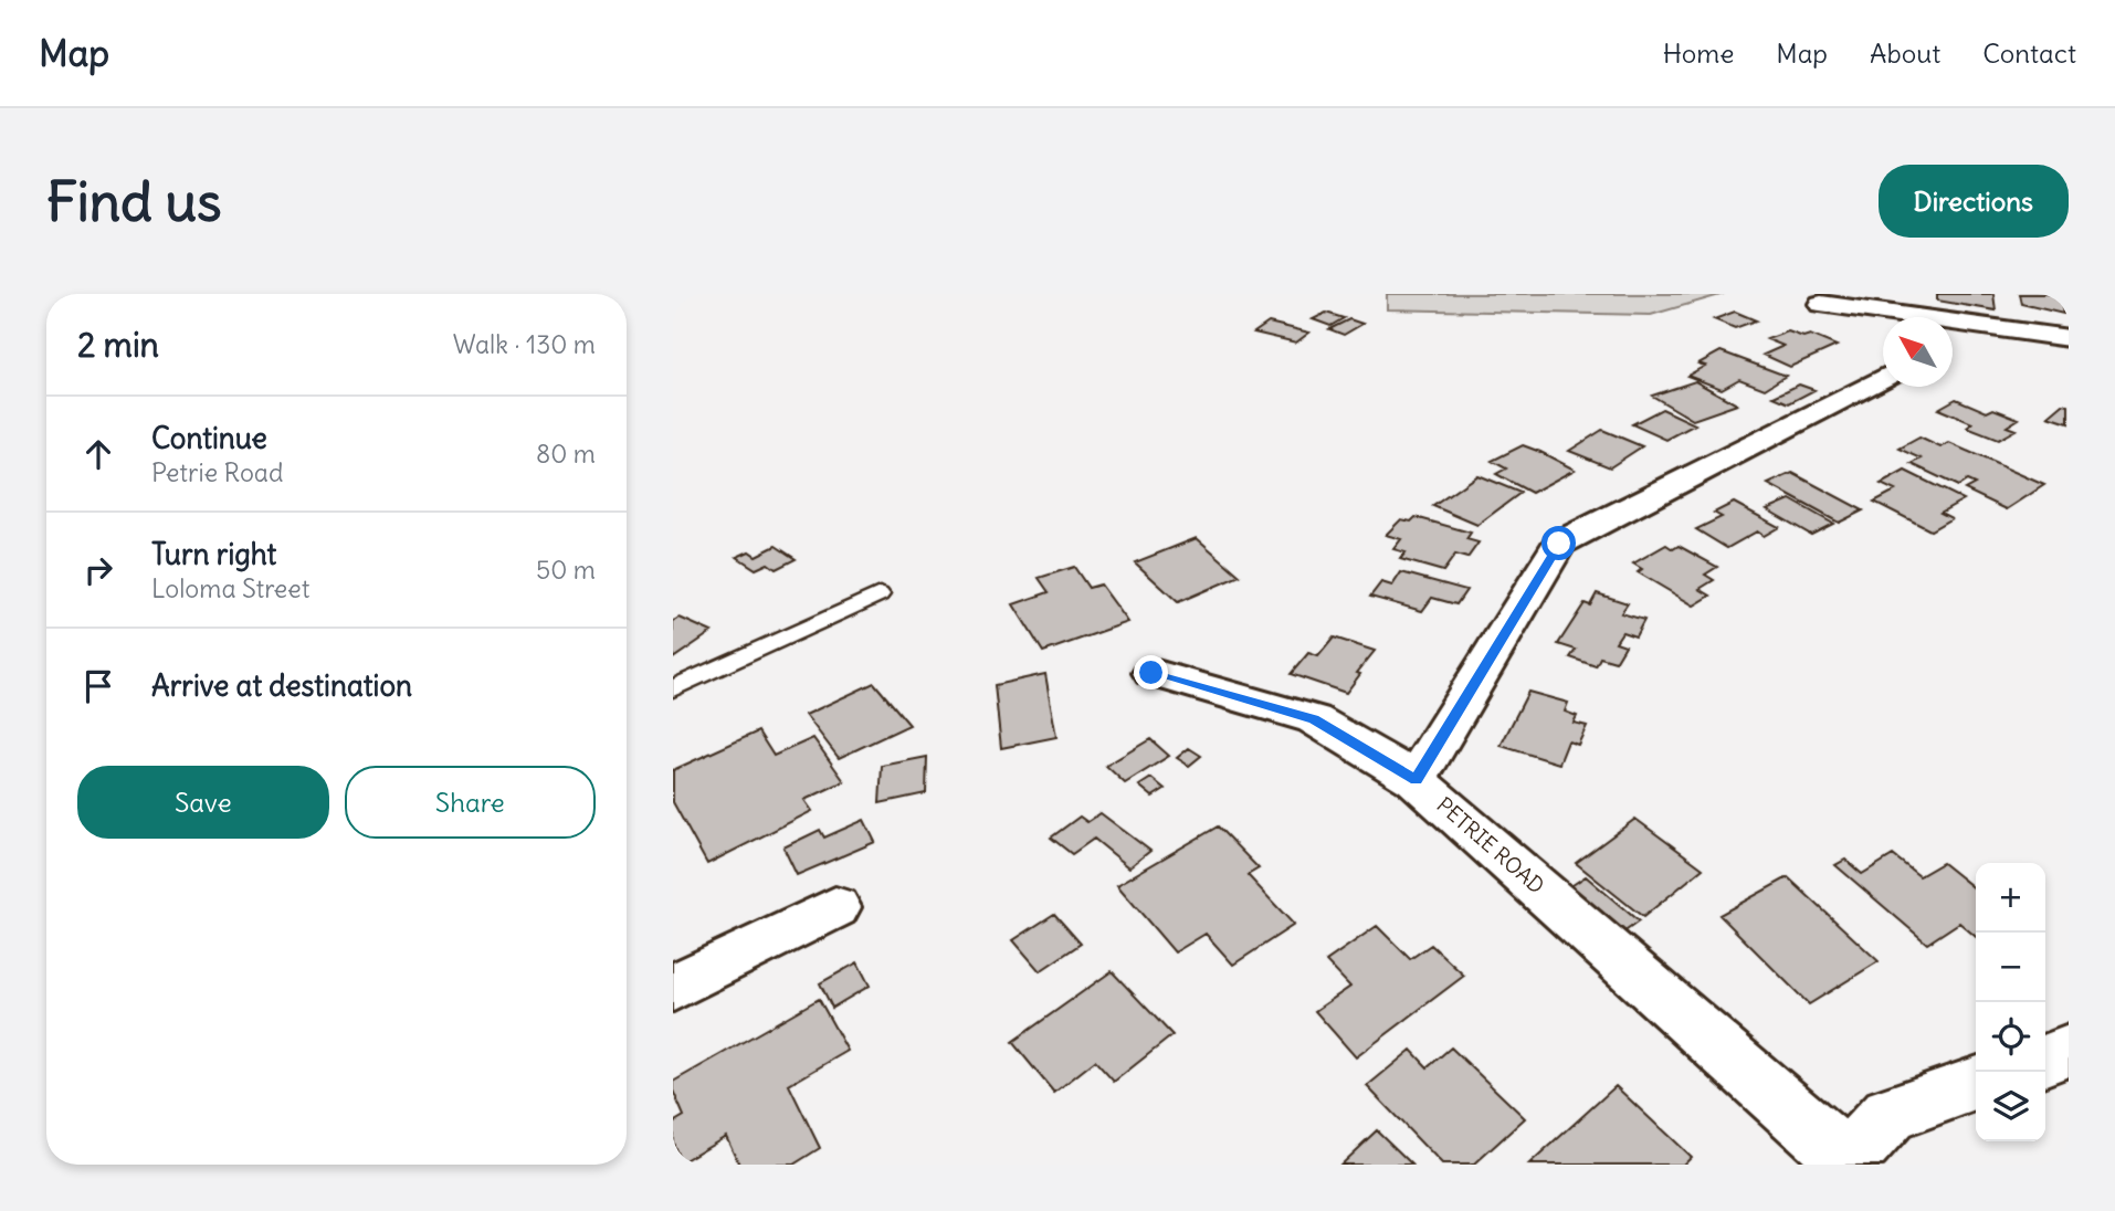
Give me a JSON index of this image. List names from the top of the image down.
{
  "streets": {
    "street": ["PETRIE ROAD"]
  },
  "north": "top left",
  "page": {
    "header": "Map",
    "nav": [
      "Home",
      "Map",
      "About",
      "Contact"
    ],
    "buttons": [
      "Directions",
      ["Save", "Share"]
    ],
    "title": "Find us",
    "heading": ["2 min", "Walk · 130 m"],
    "list": [
      ["Continue", "Petrie Road", "80 m"],
      ["Turn right", "Loloma Street", "50 m"],
      "Arrive at destination"
    ],
    "map_buttons": ["+", "−"]
  }
}
